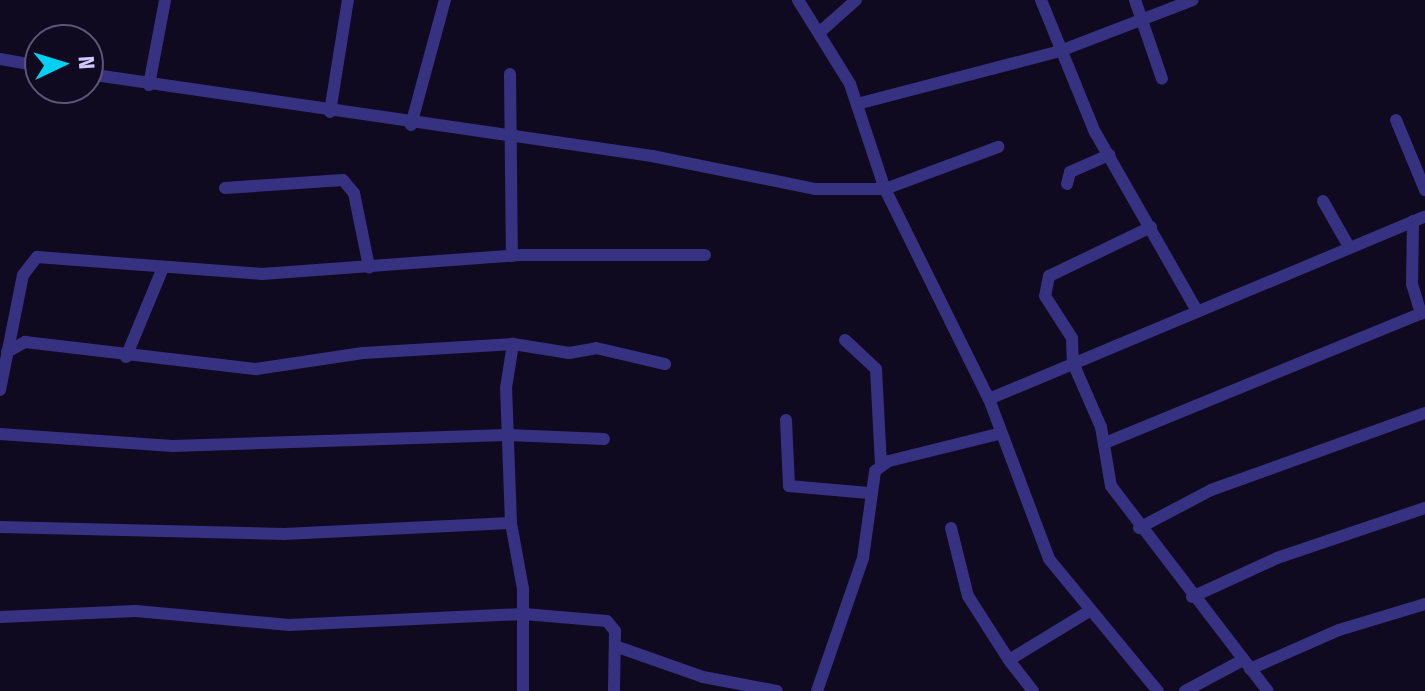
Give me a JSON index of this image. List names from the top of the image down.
{
  "north": "right"
}
